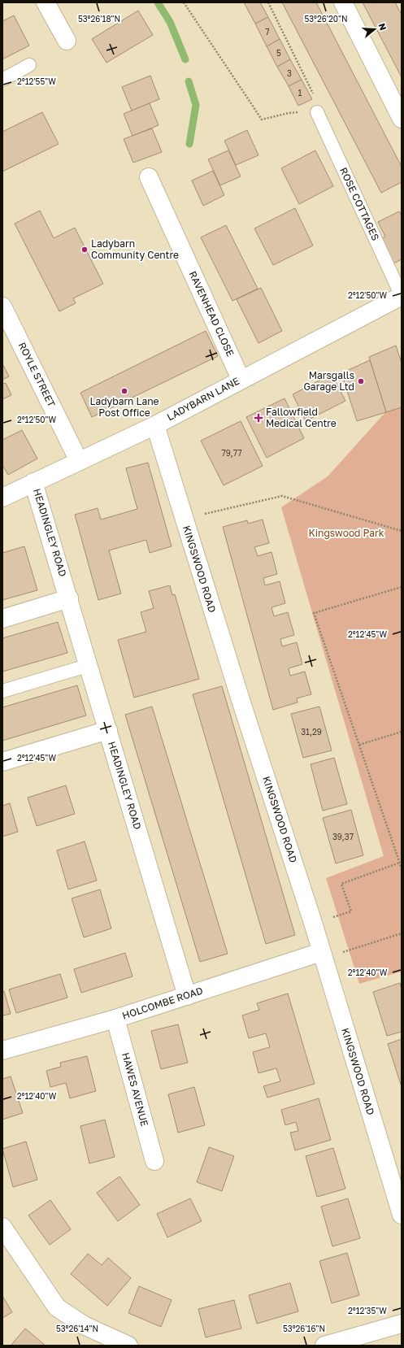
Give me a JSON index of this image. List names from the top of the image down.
{
  "streets": {
    "street": [
      "RAVENHEAD CLOSE",
      "ROYLE STREET",
      "LADYBARN LANE",
      "HEADINGLEY ROAD",
      "KINGSWOOD ROAD",
      "HOLCOMBE ROAD",
      "HAWES AVENUE"
    ],
    "lane": ["ROSE COTTAGES"]
  },
  "crossings": [
    ["ROSE COTTAGES", "LADYBARN LANE"],
    ["RAVENHEAD CLOSE", "LADYBARN LANE"],
    ["ROYLE STREET", "LADYBARN LANE"],
    ["LADYBARN LANE", "HEADINGLEY ROAD"],
    ["LADYBARN LANE", "KINGSWOOD ROAD"],
    ["HEADINGLEY ROAD", "HOLCOMBE ROAD"],
    ["KINGSWOOD ROAD", "HOLCOMBE ROAD"],
    ["HOLCOMBE ROAD", "HAWES AVENUE"]
  ],
  "parks": ["Kingswood Park"],
  "places": {
    "other": ["Ladybarn Community Centre", "Marsgalls Garage Ltd", "Ladybarn Lane Post Office"],
    "health": ["Fallowfield Medical Centre"]
  },
  "house_numbers": [
    "7",
    "5",
    "3",
    "1",
    "79,77",
    "31,29",
    "39,37"
  ],
  "north": "right",
  "coordinates": [
    "53°26'18\"N",
    "53°26'20\"N",
    "2°12'55\"W",
    "2°12'50\"W",
    "2°12'45\"W",
    "2°12'40\"W",
    "2°12'35\"W",
    "53°26'14\"N",
    "53°26'16\"N"
  ]
}
